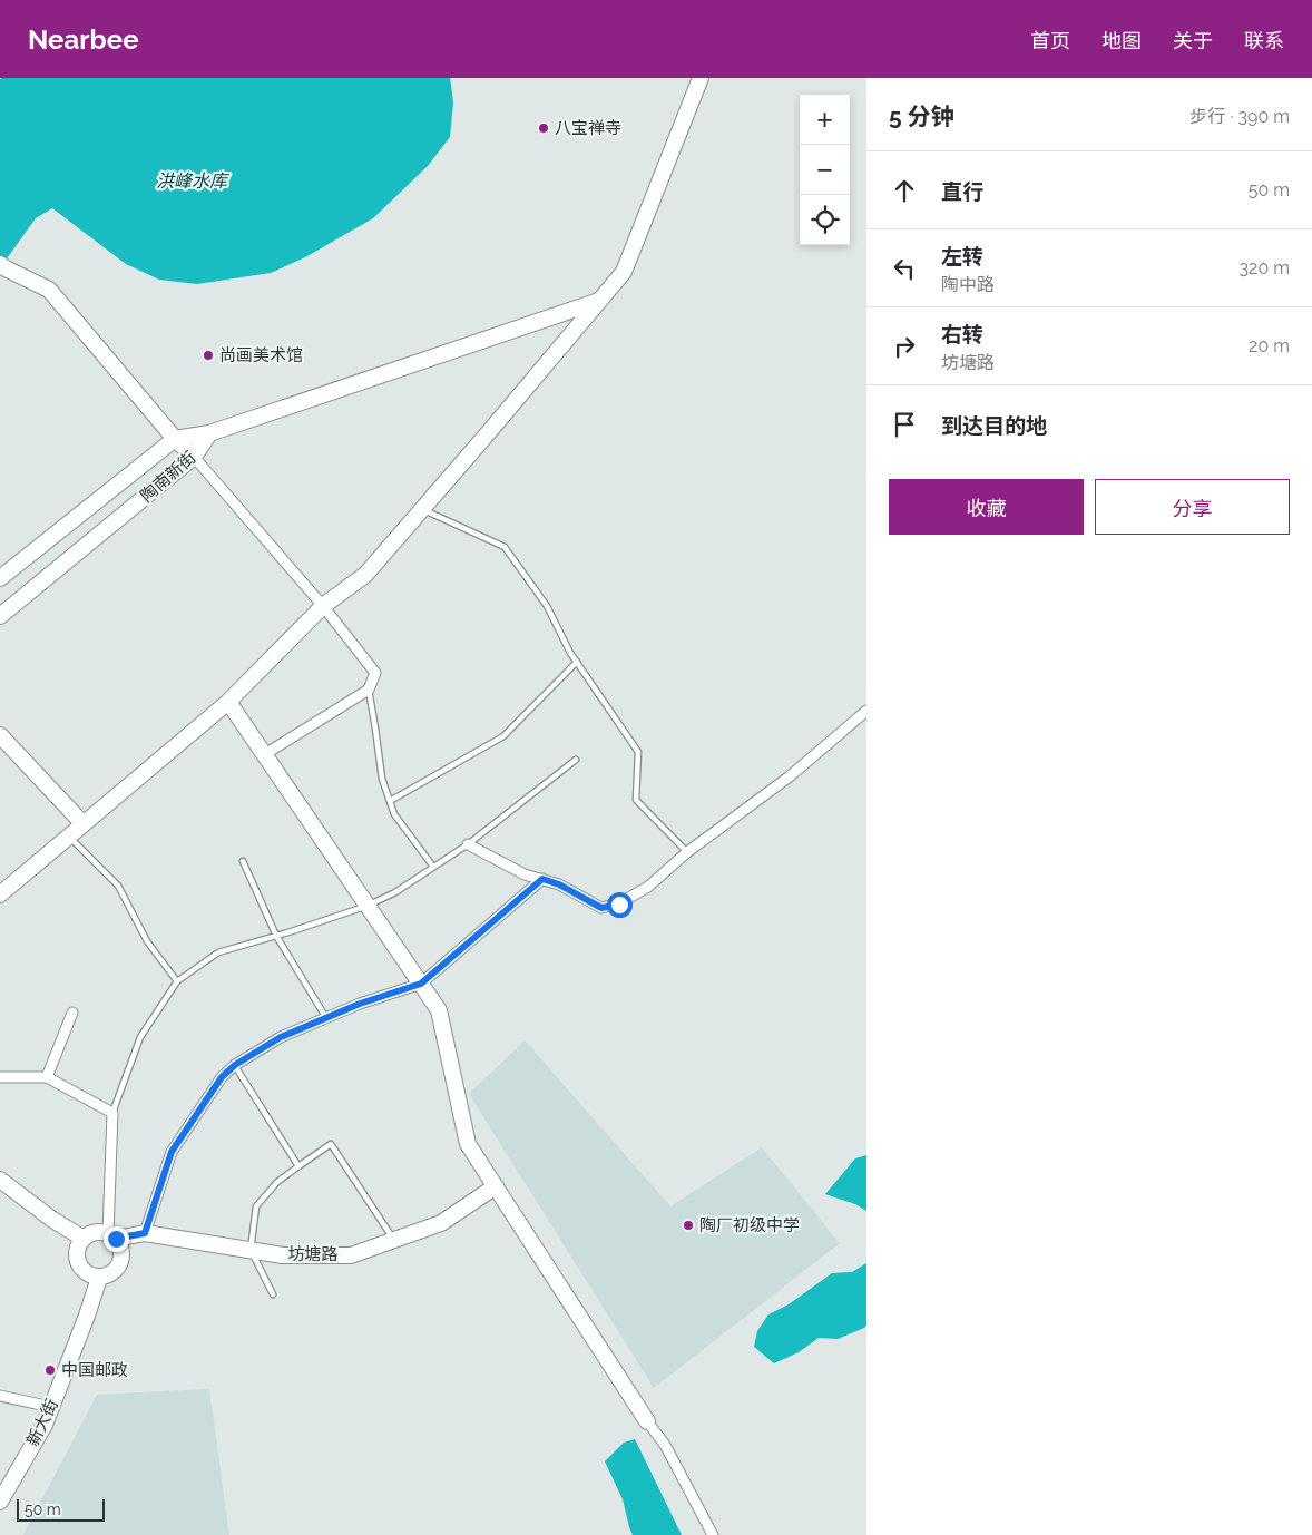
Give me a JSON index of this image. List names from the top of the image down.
{
  "streets": {
    "street": ["陶南新街", "坊塘路", "新大街"]
  },
  "crossings": [
    ["坊塘路", "新大街"]
  ],
  "water": ["洪峰水库"],
  "places": [
    "八宝禅寺",
    "尚画美术馆",
    "陶厂初级中学",
    "中国邮政"
  ],
  "scale_bar": "50 m",
  "page": {
    "header": "Nearbee",
    "nav": [
      "首页",
      "地图",
      "关于",
      "联系"
    ],
    "heading": ["5 分钟", "步行 · 390 m"],
    "map_buttons": ["+", "−"],
    "list": [
      ["直行", "50 m"],
      ["左转", "陶中路", "320 m"],
      ["右转", "坊塘路", "20 m"],
      "到达目的地"
    ],
    "buttons": ["收藏", "分享"],
    "scale": "50 m"
  }
}
